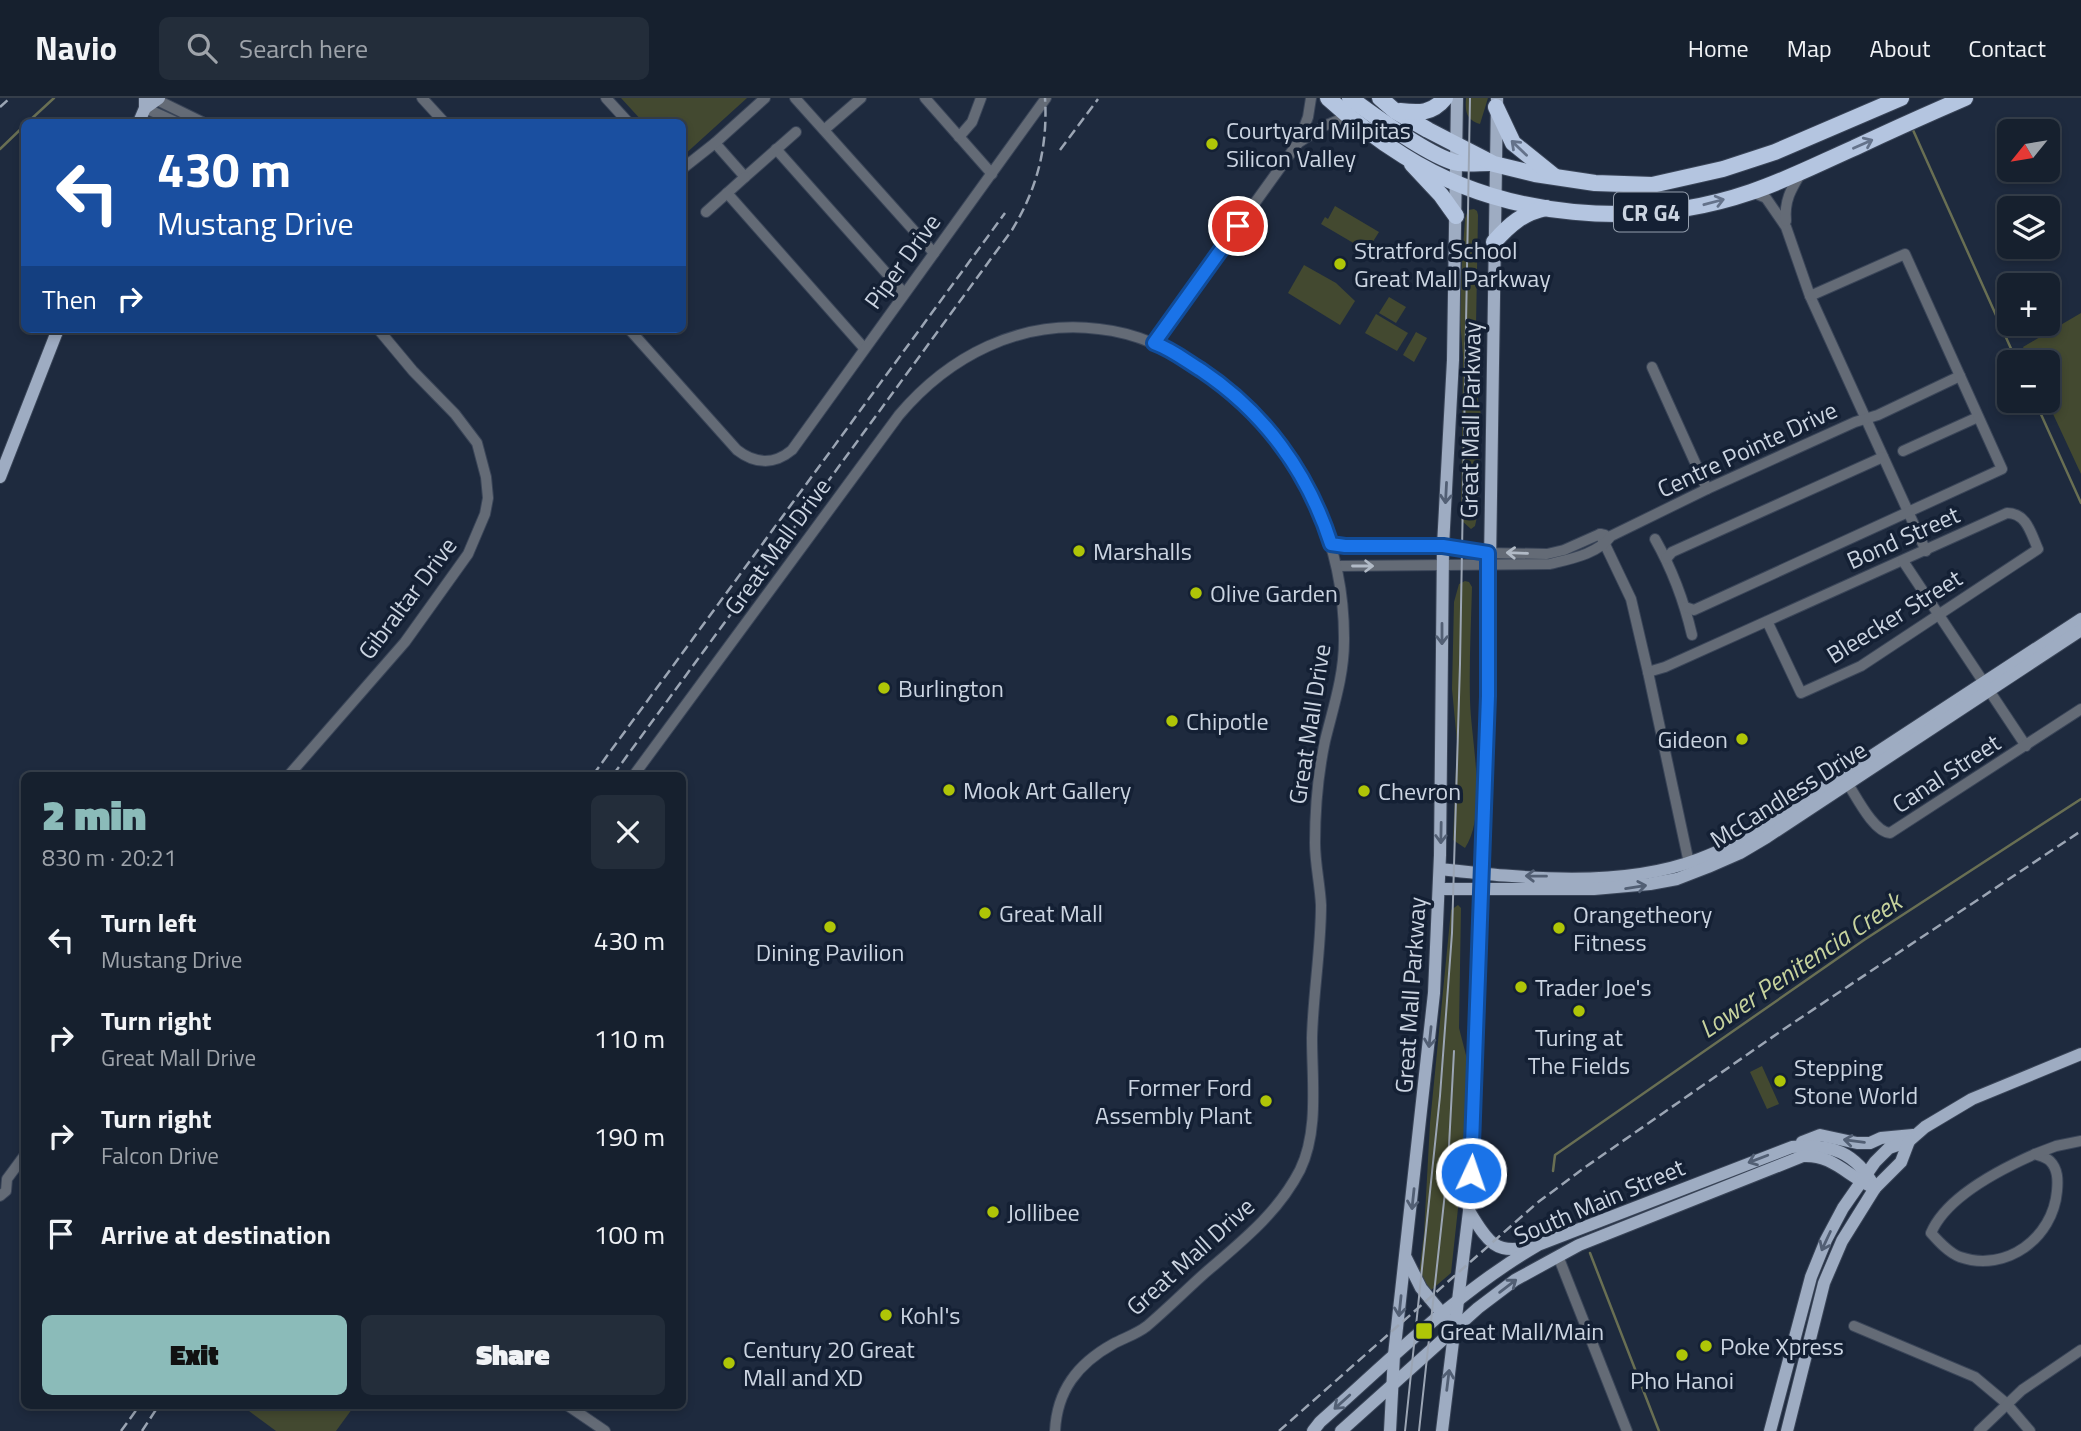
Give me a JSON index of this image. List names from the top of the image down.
{
  "streets": {
    "highway": ["CR G4"],
    "main road": ["Great Mall Parkway", "McCandless Drive", "South Main Street"],
    "street": [
      "Piper Drive",
      "Centre Pointe Drive",
      "Bond Street",
      "Great Mall Drive",
      "Gibraltar Drive",
      "Bleecker Street",
      "Canal Street"
    ]
  },
  "crossings": [
    ["CR G4", "Great Mall Parkway"],
    ["CR G4", "Centre Pointe Drive"],
    ["Great Mall Parkway", "Centre Pointe Drive"],
    ["Great Mall Parkway", "McCandless Drive"],
    ["Great Mall Parkway", "South Main Street"],
    ["Centre Pointe Drive", "Great Mall Drive"],
    ["Bond Street", "Bleecker Street"],
    ["Canal Street", "McCandless Drive"]
  ],
  "water": ["Lower Penitencia Creek"],
  "places": {
    "other": [
      "Courtyard Milpitas Silicon Valley",
      "Stratford School Great Mall Parkway",
      "Marshalls",
      "Olive Garden",
      "Burlington",
      "Chipotle",
      "Gideon",
      "Mook Art Gallery",
      "Chevron",
      "Great Mall",
      "Dining Pavilion",
      "Orangetheory Fitness",
      "Trader Joe's",
      "Turing at The Fields",
      "Stepping Stone World",
      "Former Ford Assembly Plant",
      "Jollibee",
      "Kohl's",
      "Poke Xpress",
      "Pho Hanoi",
      "Century 20 Great Mall and XD"
    ],
    "transit": ["Great Mall/Main"]
  },
  "north": "bottom left",
  "page": {
    "header": "Navio",
    "search": "Search here",
    "nav": [
      "Home",
      "Map",
      "About",
      "Contact"
    ],
    "map_buttons": ["+", "−"],
    "turn": ["430 m", "Mustang Drive"],
    "then": "Then",
    "heading": ["2 min", "830 m · 20:21"],
    "list": [
      {
        "name": "Turn left",
        "note": "Mustang Drive",
        "value": "430 m"
      },
      {
        "name": "Turn right",
        "note": "Great Mall Drive",
        "value": "110 m"
      },
      {
        "name": "Turn right",
        "note": "Falcon Drive",
        "value": "190 m"
      },
      {
        "name": "Arrive at destination",
        "value": "100 m"
      }
    ],
    "buttons": ["Exit", "Share"]
  }
}
